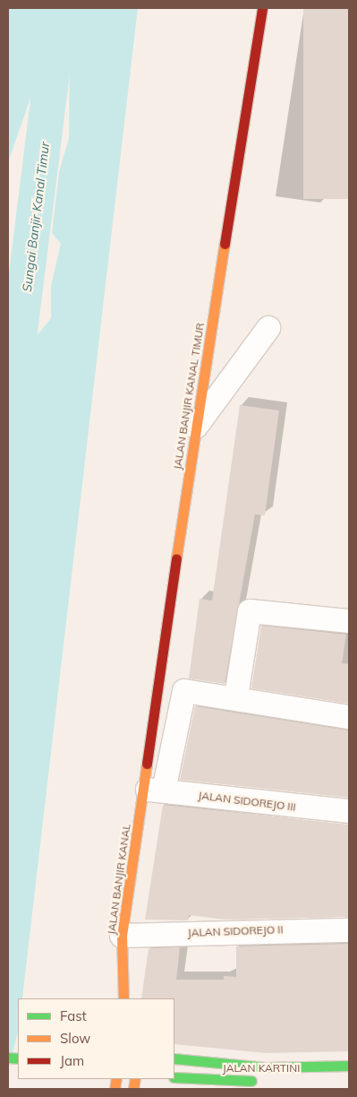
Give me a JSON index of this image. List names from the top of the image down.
{
  "streets": {
    "street": [
      "JALAN BANJIR KANAL TIMUR",
      "JALAN SIDOREJO III",
      "JALAN BANJIR KANAL",
      "JALAN SIDOREJO II",
      "JALAN KARTINI"
    ]
  },
  "crossings": [
    ["JALAN BANJIR KANAL TIMUR", "JALAN SIDOREJO III"],
    ["JALAN BANJIR KANAL TIMUR", "JALAN BANJIR KANAL"],
    ["JALAN SIDOREJO III", "JALAN BANJIR KANAL"],
    ["JALAN BANJIR KANAL", "JALAN SIDOREJO II"]
  ],
  "water": ["Sungai Banjir Kanal Timur"],
  "legend": ["Fast", "Slow", "Jam"]
}
